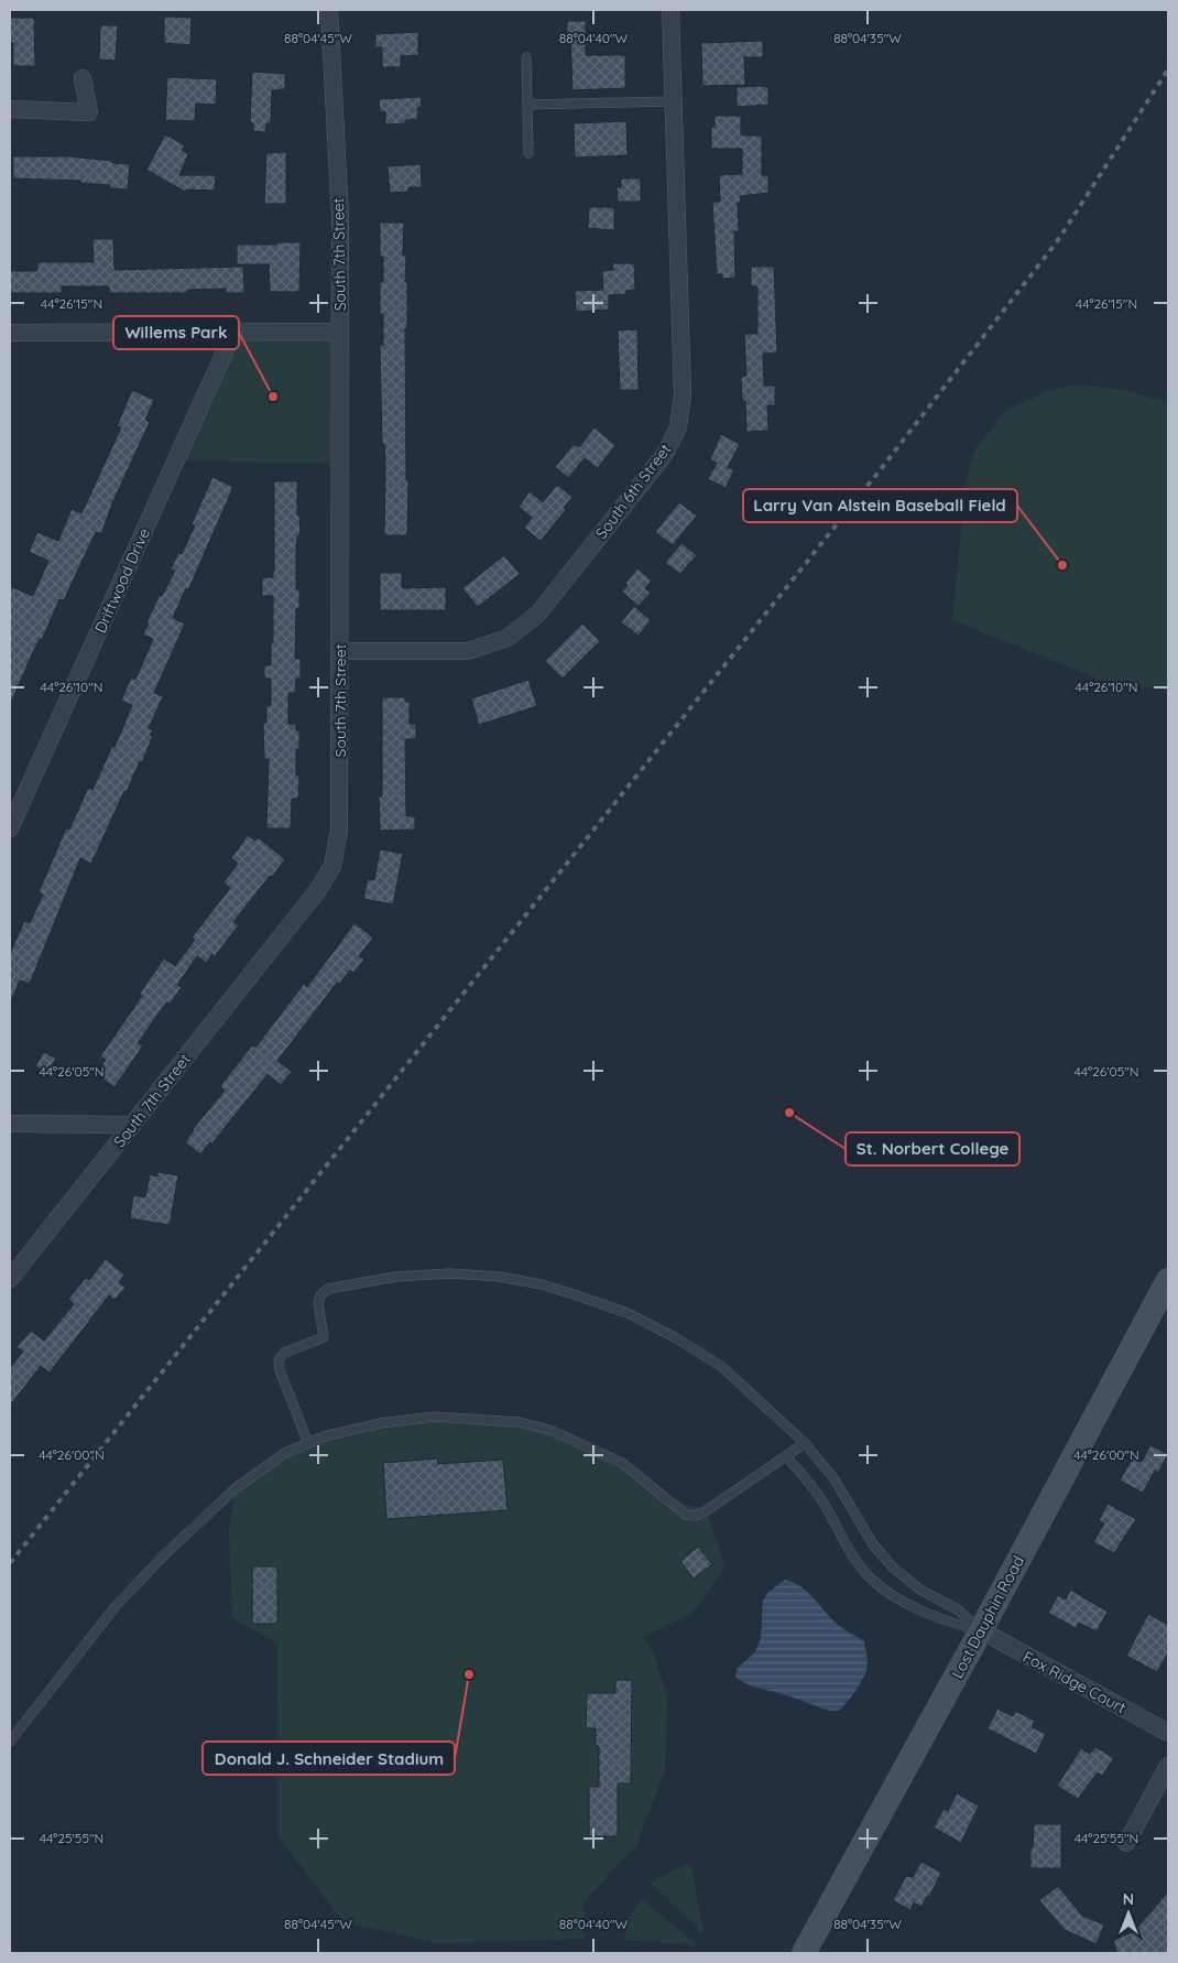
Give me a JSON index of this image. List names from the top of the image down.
{
  "streets": {
    "main road": ["Lost Dauphin Road"],
    "street": [
      "South 7th Street",
      "South 6th Street",
      "Driftwood Drive",
      "Fox Ridge Court"
    ]
  },
  "crossings": [
    ["South 7th Street", "South 6th Street"],
    ["Lost Dauphin Road", "Fox Ridge Court"]
  ],
  "places": [
    "Willems Park",
    "Larry Van Alstein Baseball Field",
    "St. Norbert College",
    "Donald J. Schneider Stadium"
  ],
  "north": "top",
  "coordinates": [
    "88°04'45\"W",
    "88°04'40\"W",
    "88°04'35\"W",
    "44°26'15\"N",
    "44°26'10\"N",
    "44°26'05\"N",
    "44°26'00\"N",
    "44°25'55\"N"
  ]
}
